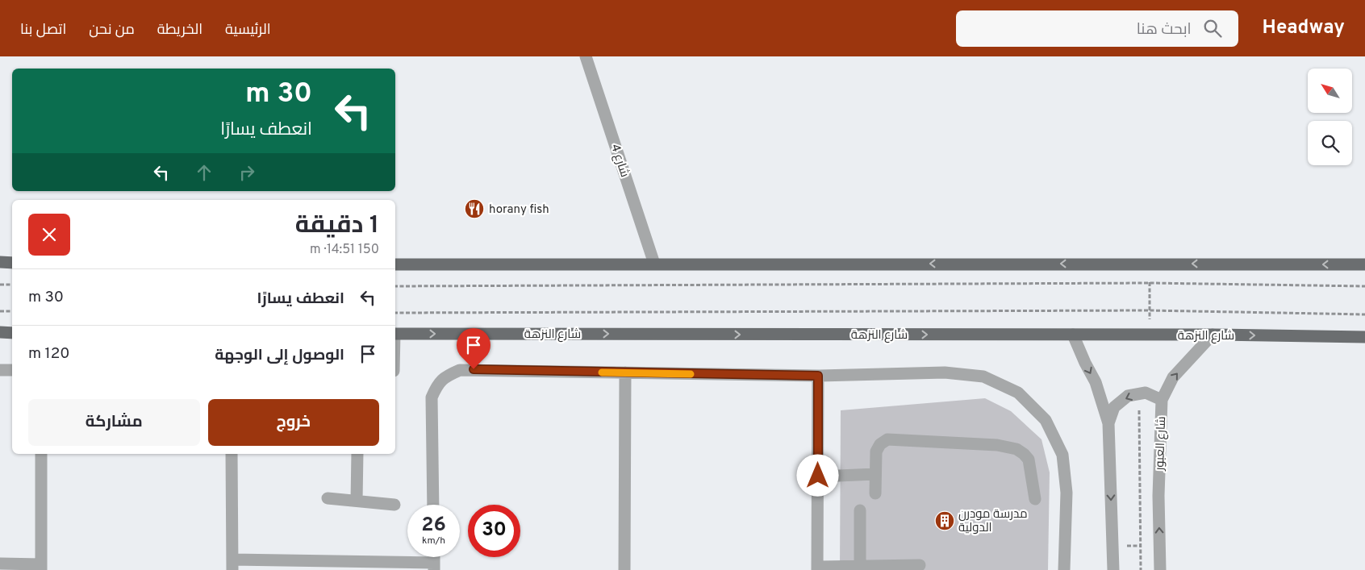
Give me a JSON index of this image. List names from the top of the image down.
{
  "streets": {
    "main road": ["شارع النزهة"],
    "street": ["شارع 4", "شارع العبور"]
  },
  "crossings": [
    ["شارع النزهة", "شارع العبور"]
  ],
  "places": {
    "restaurant": ["horany fish"],
    "building": ["مدرسة مودرن الدولية"]
  },
  "north": "top left",
  "page": {
    "header": "Headway",
    "search": "ابحث هنا",
    "nav": [
      "الرئيسية",
      "الخريطة",
      "من نحن",
      "اتصل بنا"
    ],
    "turn": ["30 m", "انعطف يسارًا"],
    "heading": ["1 دقيقة", "150 m · 14:51"],
    "list": [
      {
        "name": "انعطف يسارًا",
        "value": "30 m"
      },
      {
        "name": "الوصول إلى الوجهة",
        "value": "120 m"
      }
    ],
    "buttons": ["خروج", "مشاركة"],
    "speed": "26 km/h",
    "limit": "30"
  }
}
